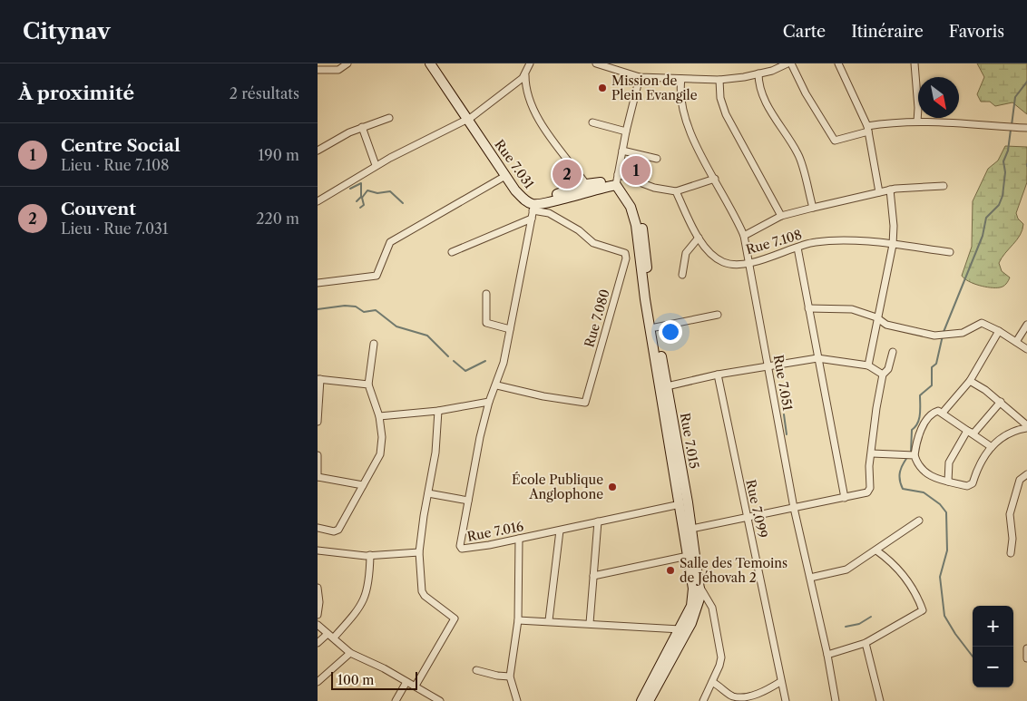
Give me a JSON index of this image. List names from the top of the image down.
{
  "streets": {
    "main road": ["Rue 7.031", "Rue 7.015"],
    "street": [
      "Rue 7.108",
      "Rue 7.080",
      "Rue 7.051",
      "Rue 7.099",
      "Rue 7.016"
    ]
  },
  "crossings": [
    ["Rue 7.031", "Rue 7.080"],
    ["Rue 7.031", "Rue 7.015"],
    ["Rue 7.031", "Rue 7.016"],
    ["Rue 7.108", "Rue 7.051"],
    ["Rue 7.080", "Rue 7.016"],
    ["Rue 7.015", "Rue 7.016"]
  ],
  "places": ["Mission de Plein Evangile", "École Publique Anglophone", "Salle des Temoins de Jéhovah 2"],
  "scale_bar": "100 m",
  "north": "bottom right",
  "page": {
    "header": "Citynav",
    "nav": ["Carte", "Itinéraire", "Favoris"],
    "heading": ["À proximité", "2 résultats"],
    "list": [
      {
        "mark": "1",
        "name": "Centre Social",
        "note": "Lieu · Rue 7.108",
        "value": "190 m"
      },
      {
        "mark": "2",
        "name": "Couvent",
        "note": "Lieu · Rue 7.031",
        "value": "220 m"
      }
    ],
    "pins": ["1", "2"],
    "map_buttons": ["+", "−"],
    "scale": "100 m"
  }
}
